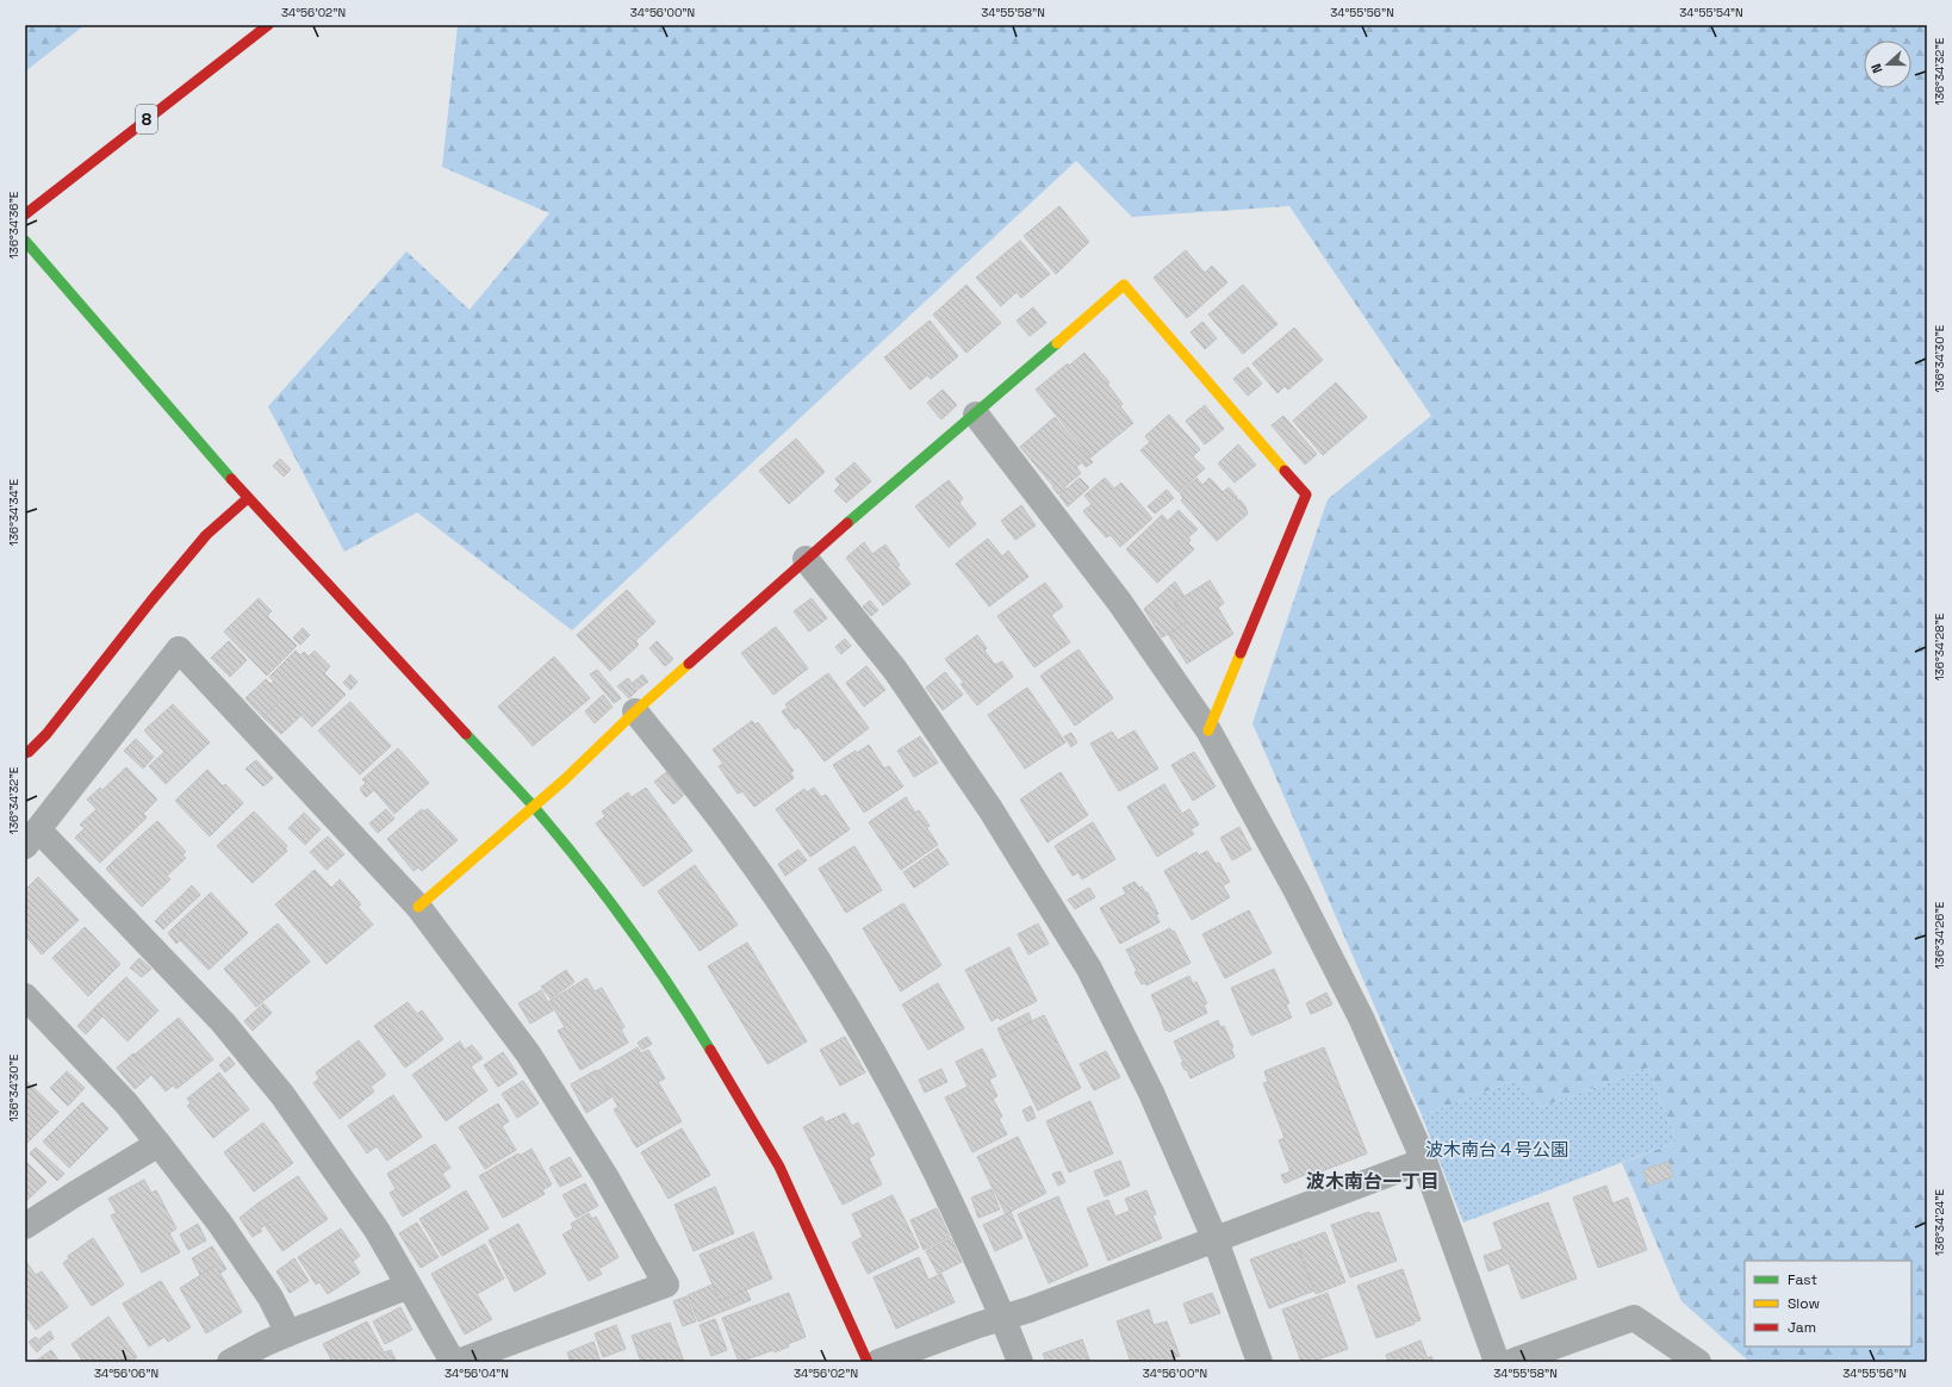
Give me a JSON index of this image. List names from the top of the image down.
{
  "streets": {
    "street": ["8"]
  },
  "districts": ["波木南台一丁目"],
  "parks": ["波木南台４号公園"],
  "legend": ["Fast", "Slow", "Jam"],
  "north": "left",
  "coordinates": [
    "34°56'02\"N",
    "34°56'00\"N",
    "34°55'58\"N",
    "34°55'56\"N",
    "34°55'54\"N",
    "136°34'32\"E",
    "136°34'36\"E",
    "136°34'30\"E",
    "136°34'34\"E",
    "136°34'28\"E",
    "136°34'26\"E",
    "136°34'24\"E",
    "34°56'06\"N",
    "34°56'04\"N"
  ]
}
